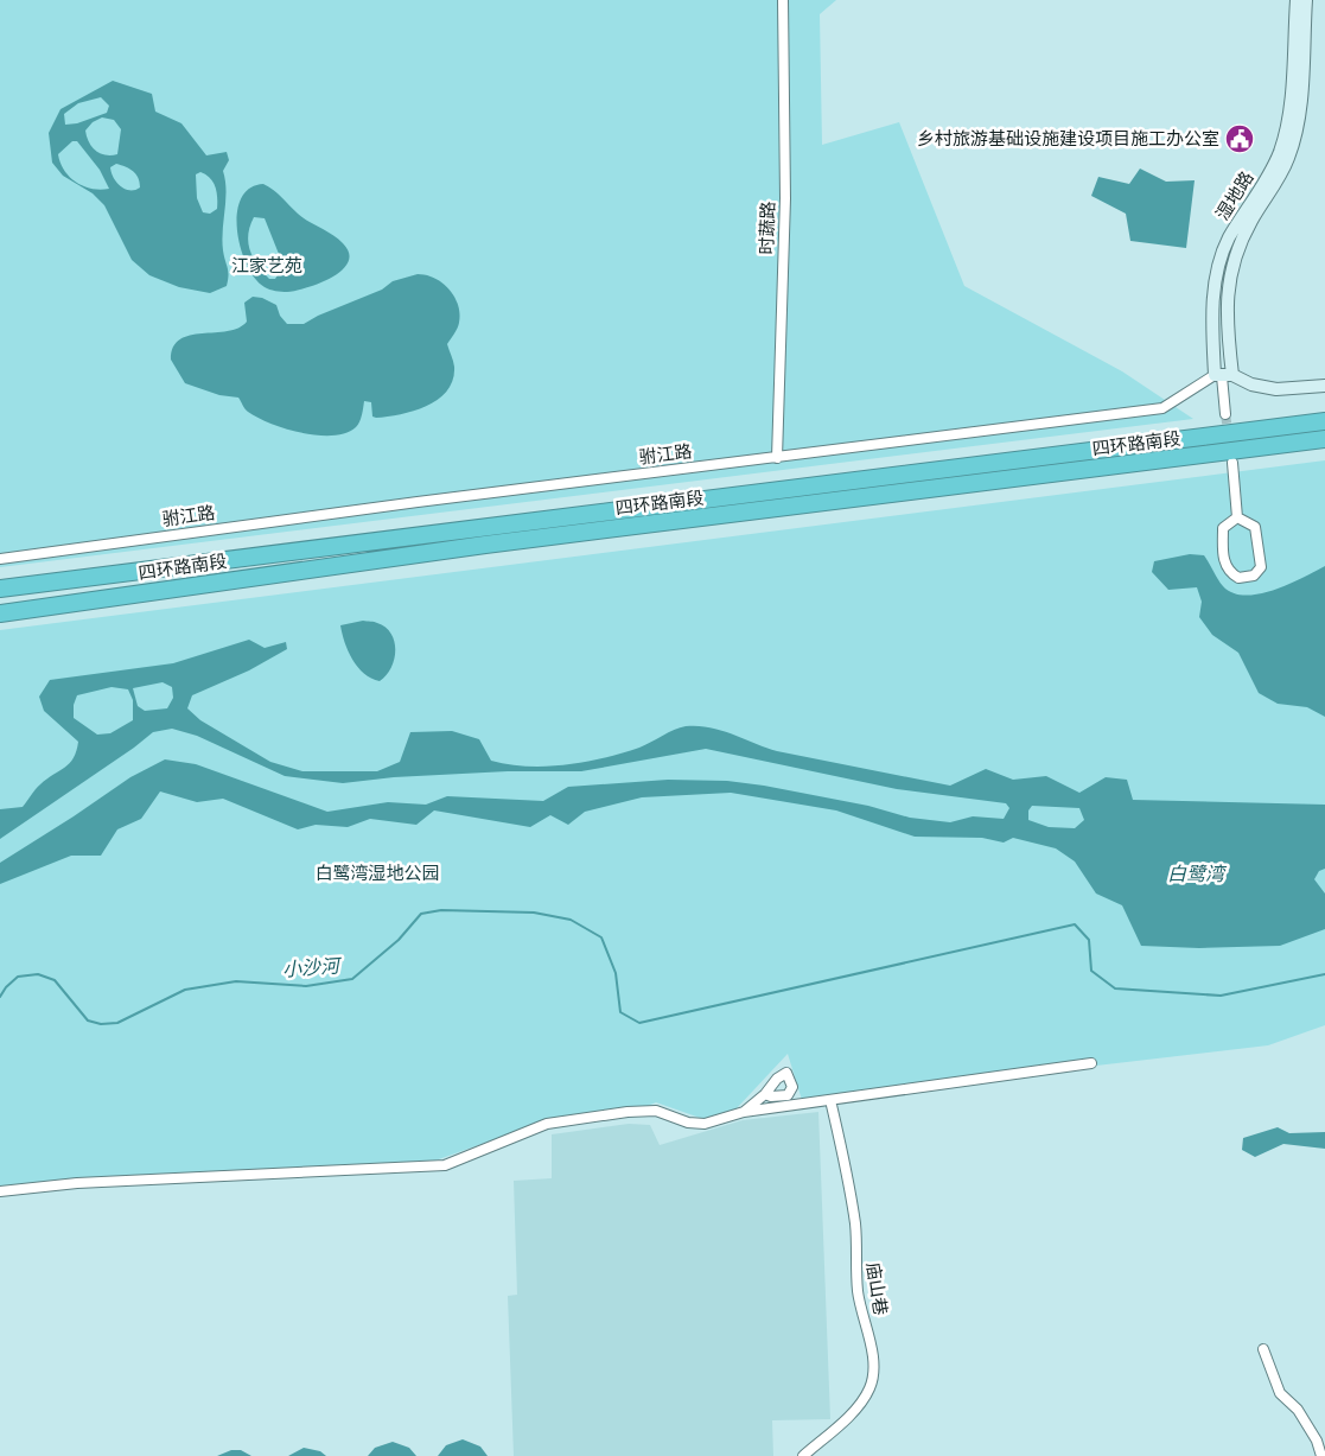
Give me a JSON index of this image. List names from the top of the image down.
{
  "streets": {
    "highway": ["四环路南段"],
    "street": [
      "湿地路",
      "时蔬路",
      "驸江路",
      "庙山巷"
    ]
  },
  "crossings": [
    ["湿地路", "驸江路"],
    ["时蔬路", "驸江路"]
  ],
  "water": ["白鹭湾", "小沙河"],
  "parks": ["江家艺苑", "白鹭湾湿地公园"],
  "places": {
    "public building": ["乡村旅游基础设施建设项目施工办公室"]
  }
}
